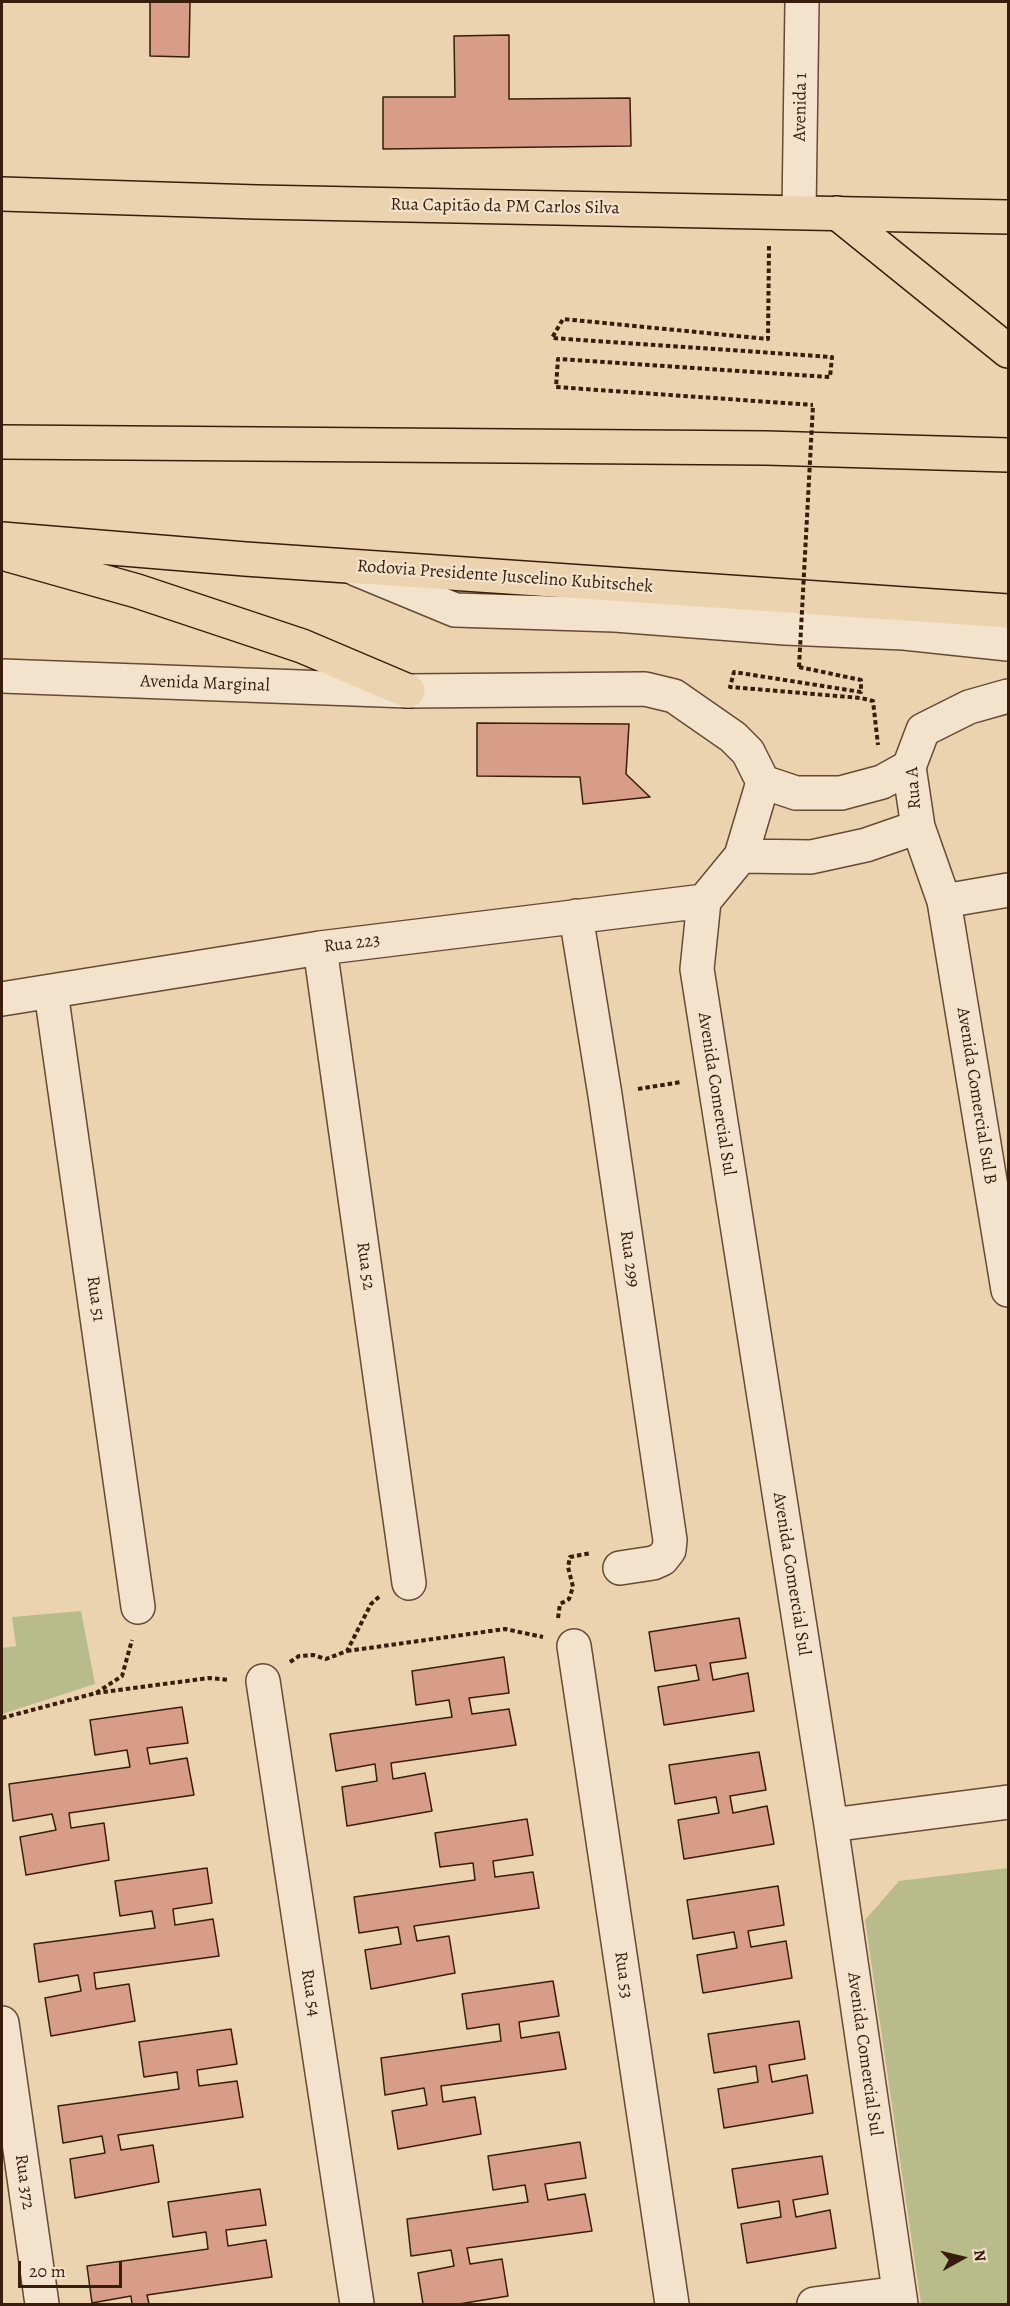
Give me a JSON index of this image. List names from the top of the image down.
{
  "streets": {
    "main road": ["Rua Capitão da PM Carlos Silva", "Rodovia Presidente Juscelino Kubitschek"],
    "street": [
      "Avenida 1",
      "Avenida Marginal",
      "Rua A",
      "Rua 223",
      "Avenida Comercial Sul",
      "Avenida Comercial Sul B",
      "Rua 299",
      "Rua 52",
      "Rua 51",
      "Rua 53",
      "Rua 54",
      "Rua 372"
    ]
  },
  "crossings": [
    ["Avenida 1", "Rua Capitão da PM Carlos Silva"],
    ["Rua A", "Avenida Comercial Sul B"],
    ["Rua 223", "Avenida Comercial Sul"],
    ["Rua 223", "Rua 299"],
    ["Rua 223", "Rua 52"],
    ["Rua 223", "Rua 51"]
  ],
  "scale_bar": "20 m",
  "north": "right"
}
